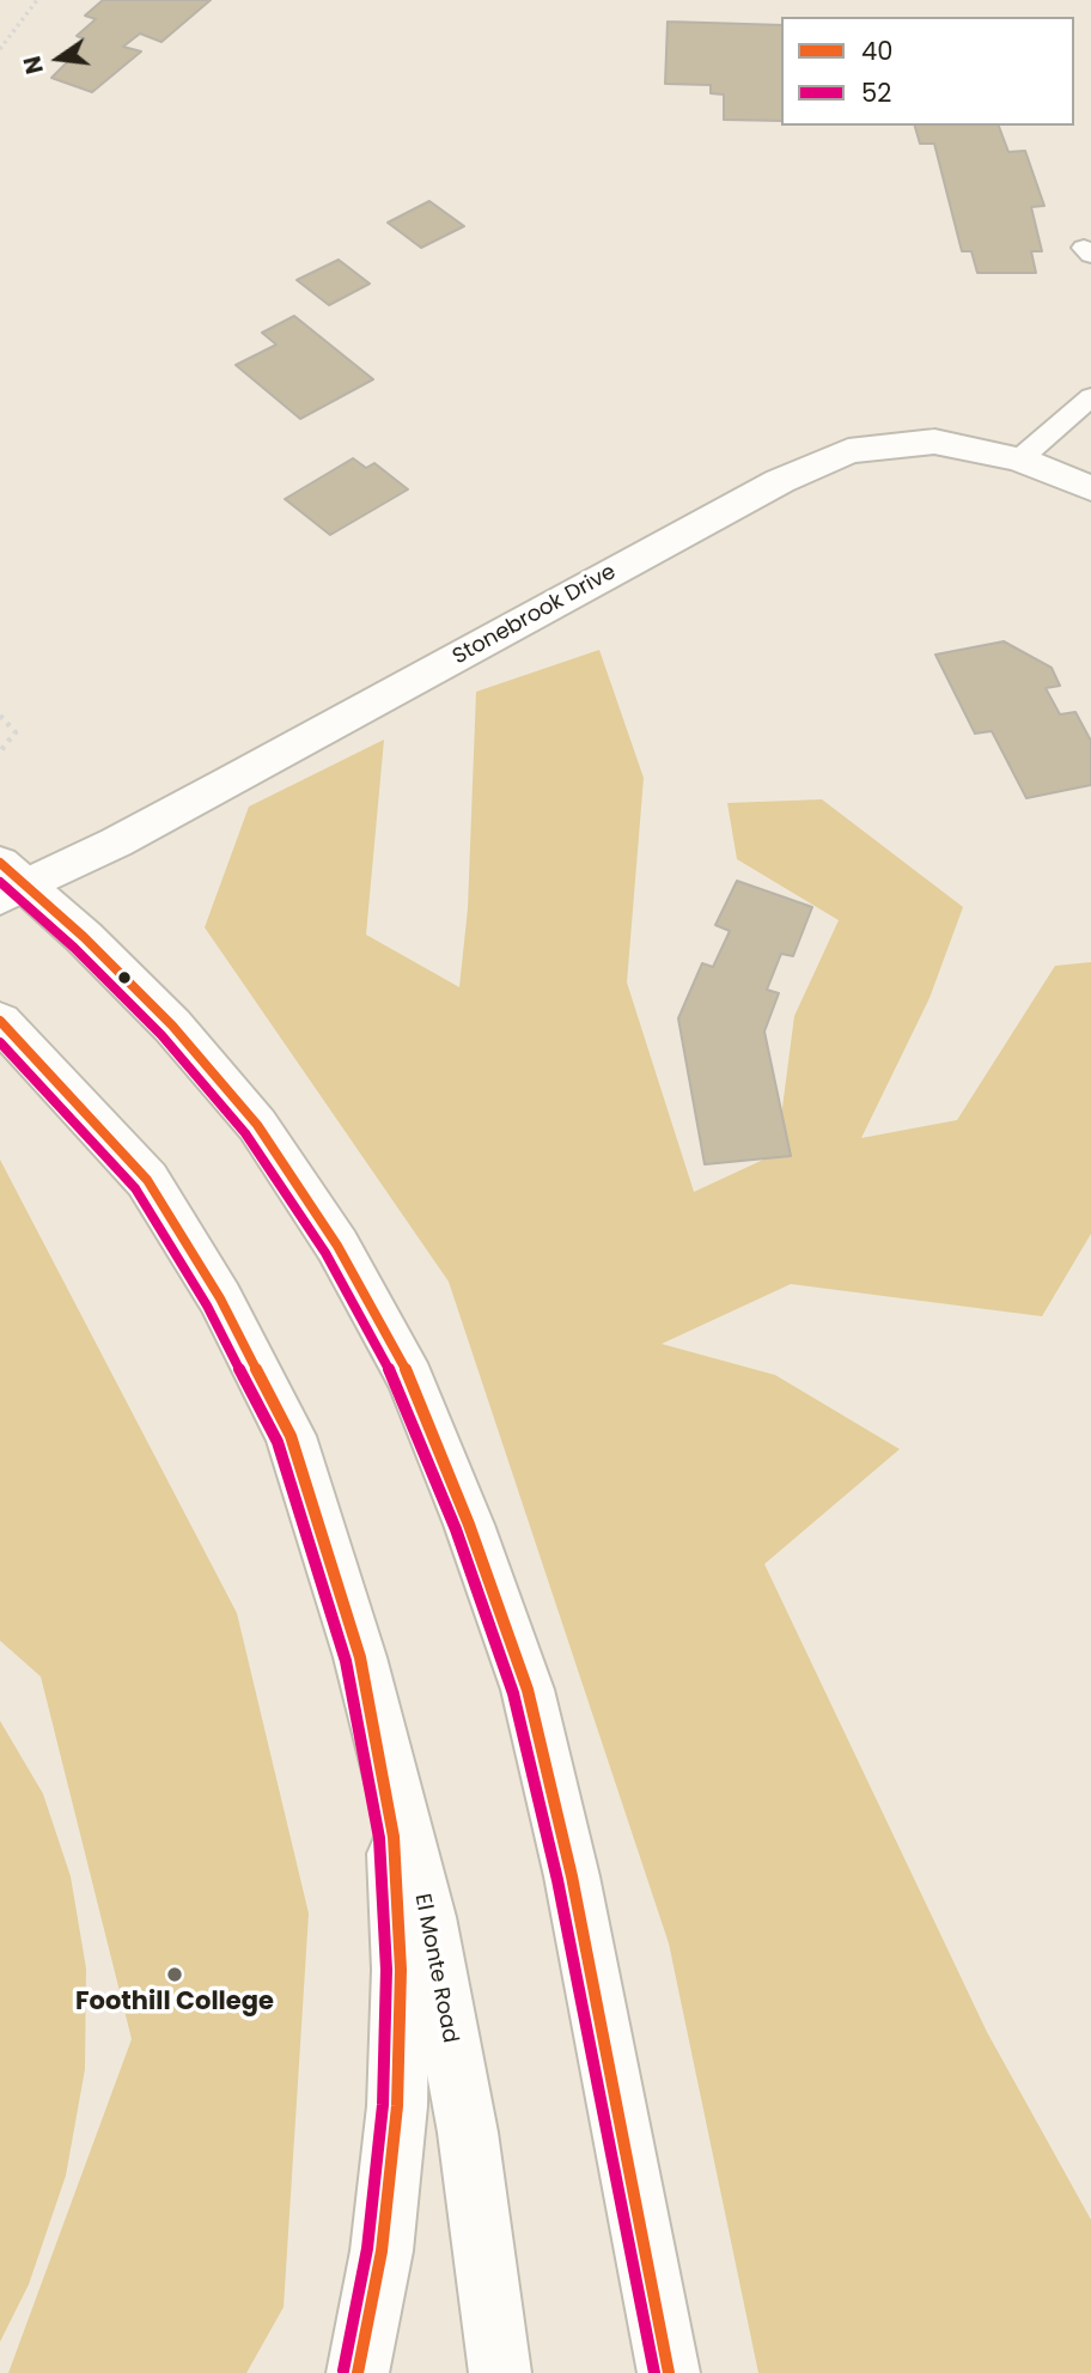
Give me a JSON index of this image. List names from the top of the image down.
{
  "streets": {
    "street": ["Stonebrook Drive", "El Monte Road"]
  },
  "places": ["Foothill College"],
  "lines": ["transit line 40", "transit line 52"],
  "legend": ["40", "52"],
  "north": "left"
}
